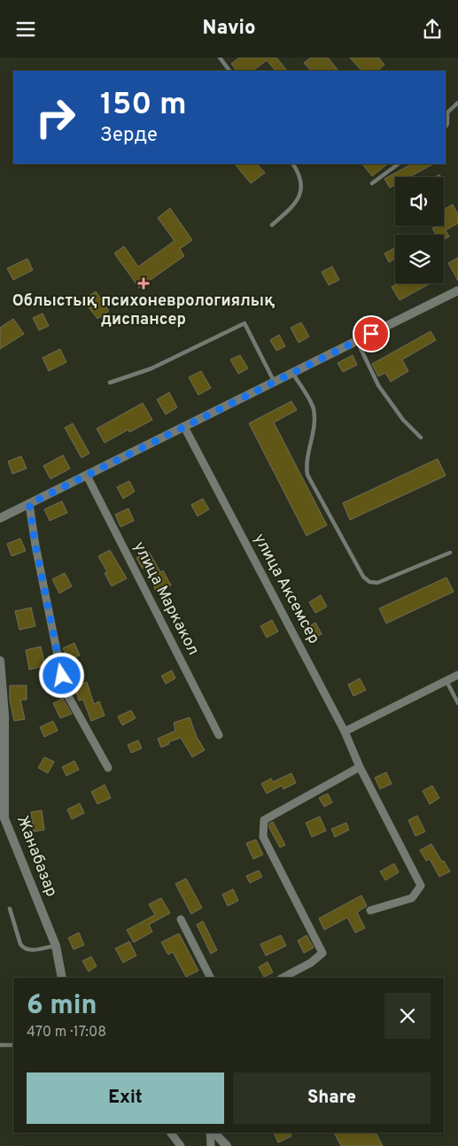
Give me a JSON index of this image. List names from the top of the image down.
{
  "streets": {
    "street": ["улица Аксемсер", "улица Маркакол", "Жанабазар"]
  },
  "places": {
    "health": ["Облыстық психоневрологиялық диспансер"]
  },
  "page": {
    "header": "Navio",
    "turn": ["150 m", "Зерде"],
    "heading": ["6 min", "470 m · 17:08"],
    "buttons": ["Exit", "Share"]
  }
}
